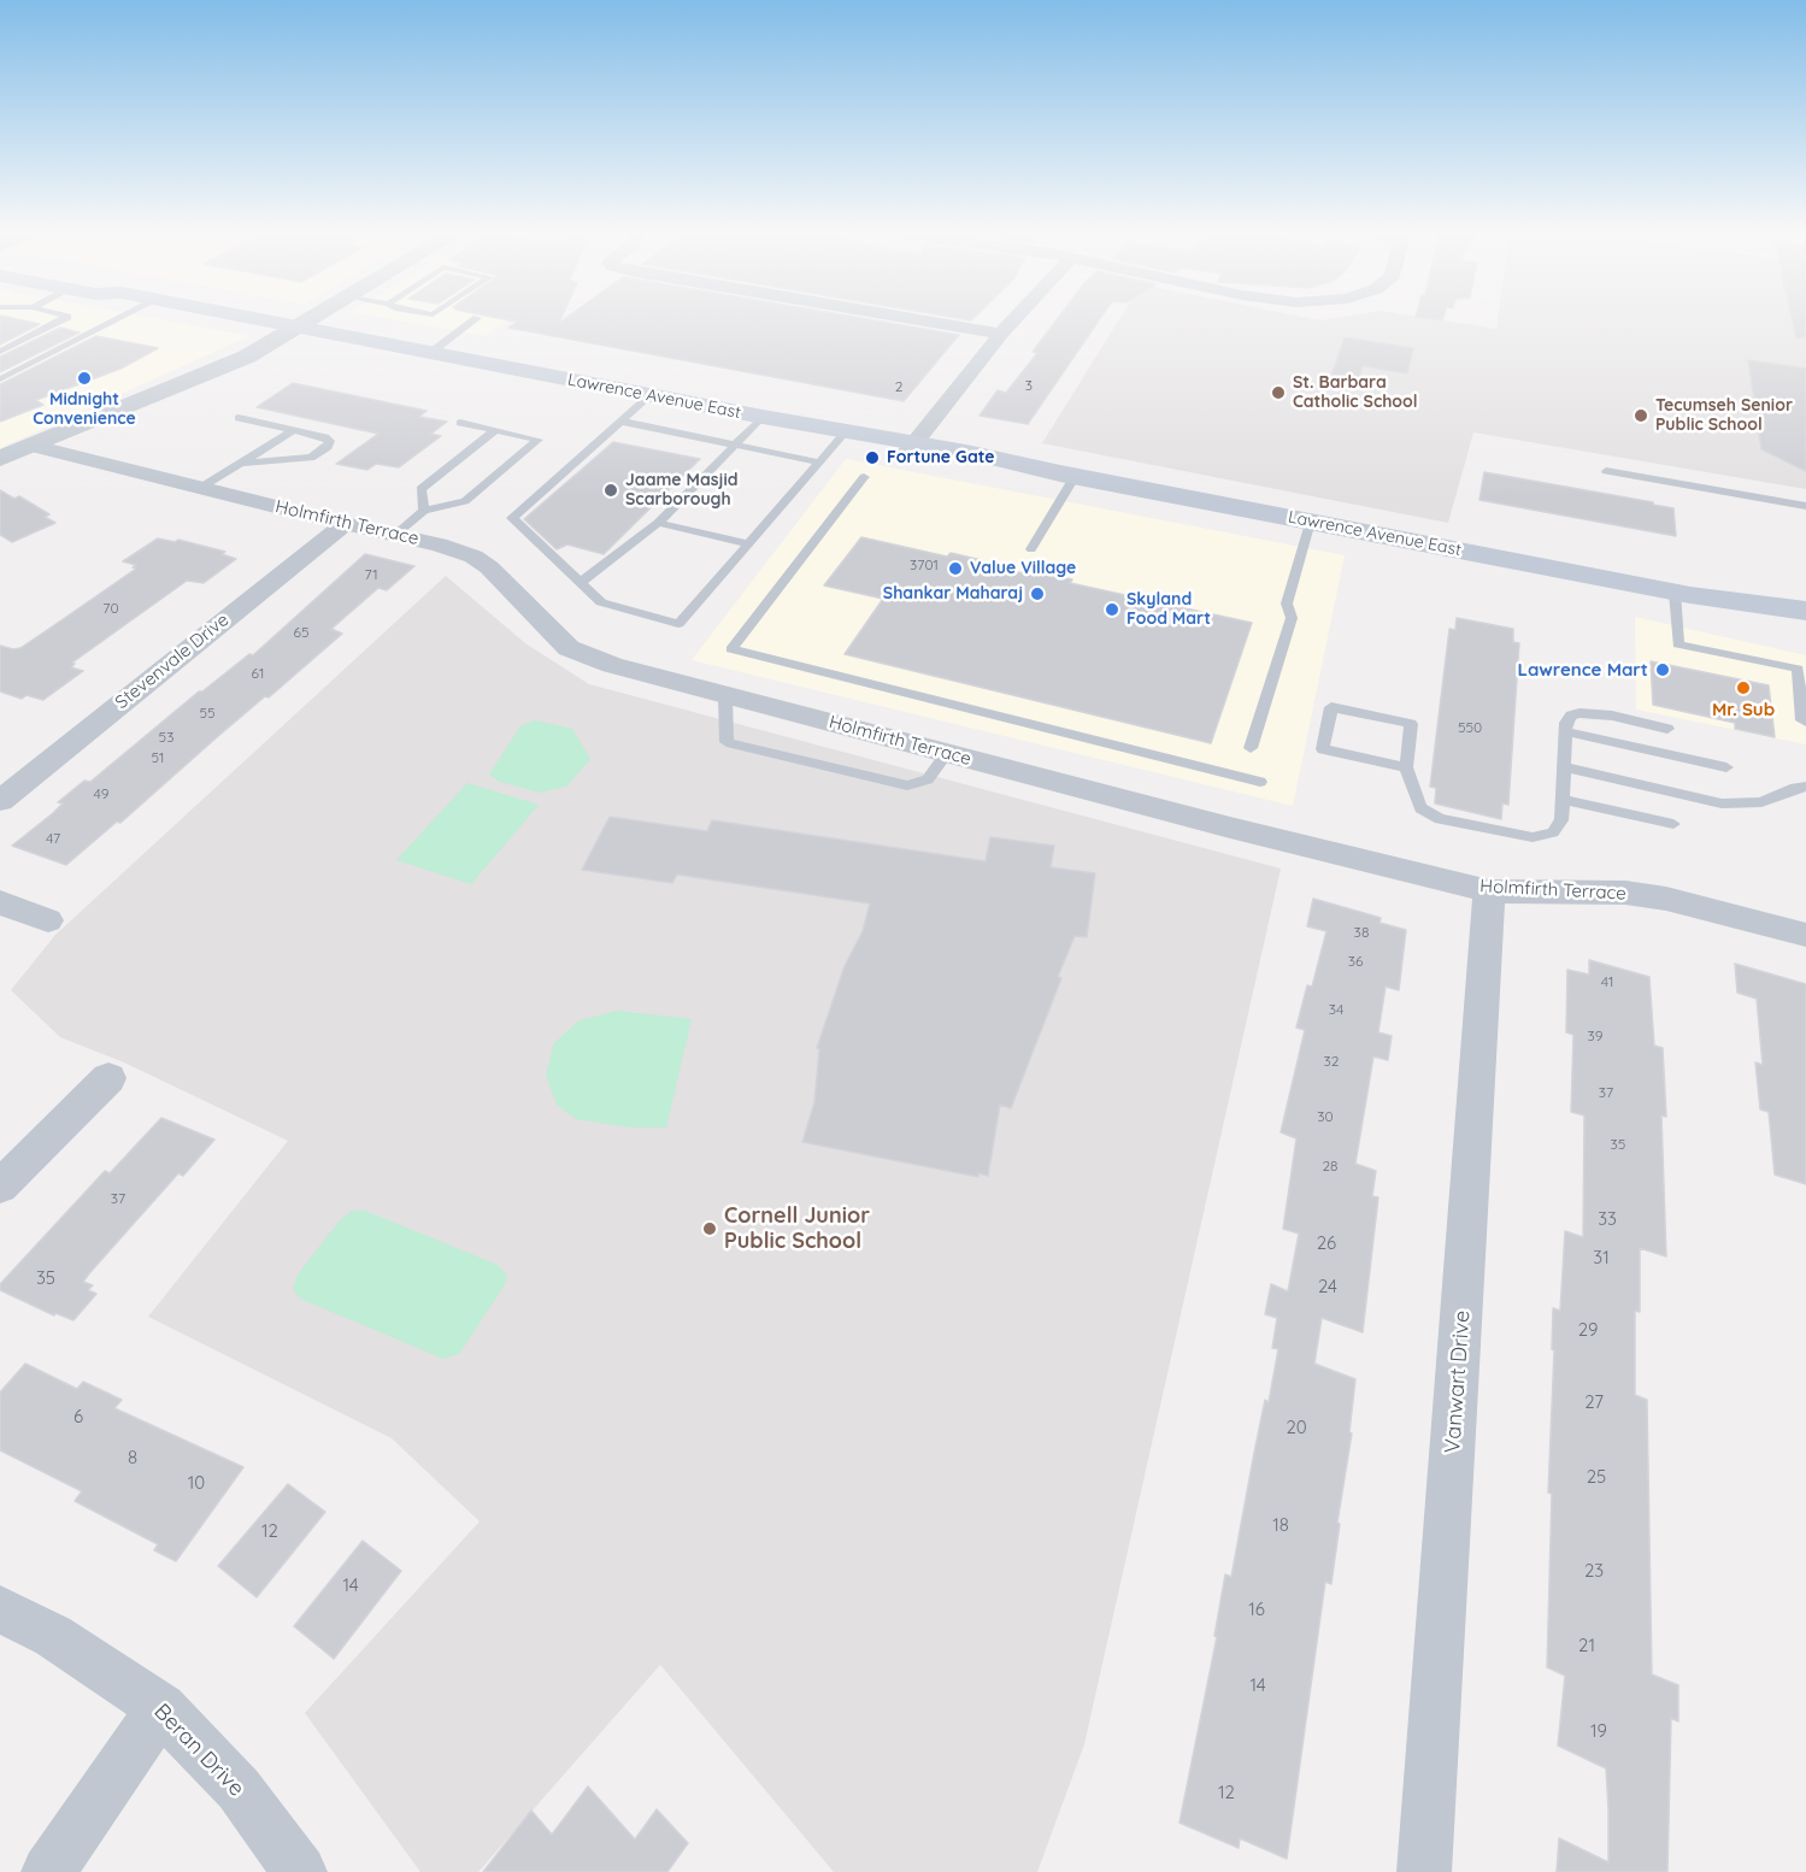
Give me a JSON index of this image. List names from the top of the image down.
{
  "streets": {
    "main road": ["Lawrence Avenue East"],
    "street": [
      "Holmfirth Terrace",
      "Stevenvale Drive",
      "Vanwart Drive",
      "Beran Drive"
    ]
  },
  "crossings": [
    ["Holmfirth Terrace", "Stevenvale Drive"],
    ["Holmfirth Terrace", "Vanwart Drive"]
  ],
  "places": [
    "Midnight Convenience",
    "St. Barbara Catholic School",
    "Tecumseh Senior Public School",
    "Fortune Gate",
    "Jaame Masjid Scarborough",
    "Value Village",
    "Shankar Maharaj",
    "Skyland Food Mart",
    "Lawrence Mart",
    "Mr. Sub",
    "Cornell Junior Public School"
  ],
  "house_numbers": [
    "3",
    "2",
    "3701",
    "71",
    "70",
    "65",
    "61",
    "55",
    "550",
    "53",
    "51",
    "49",
    "47",
    "38",
    "36",
    "41",
    "34",
    "39",
    "32",
    "37",
    "30",
    "35",
    "28",
    "37",
    "33",
    "26",
    "31",
    "35",
    "24",
    "29",
    "27",
    "6",
    "20",
    "8",
    "25",
    "10",
    "18",
    "12",
    "23",
    "14",
    "16",
    "21",
    "14",
    "19",
    "12"
  ]
}
